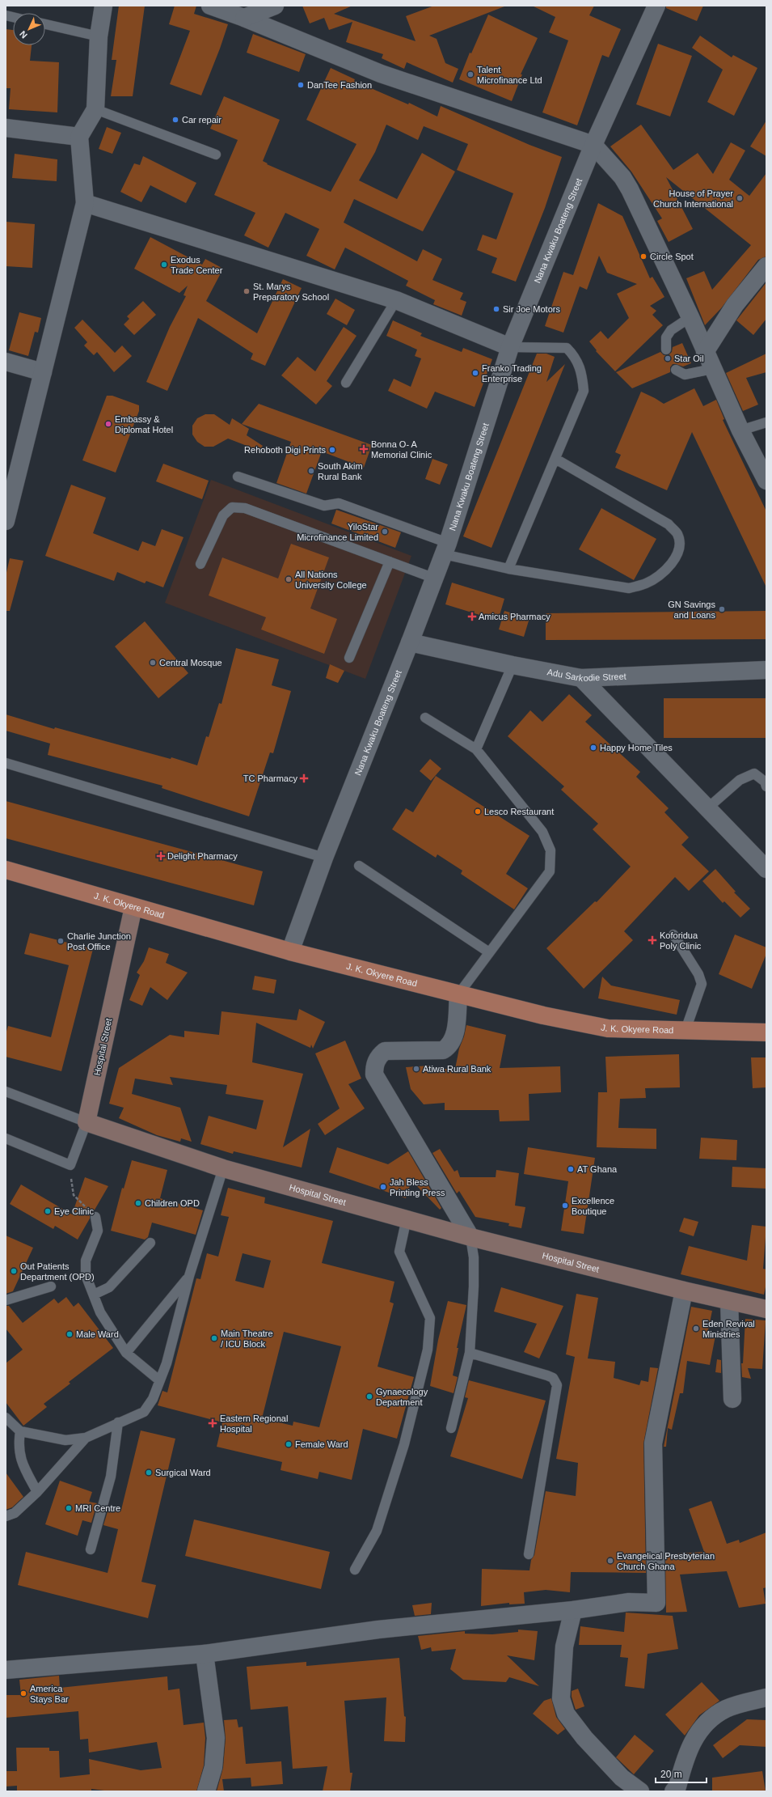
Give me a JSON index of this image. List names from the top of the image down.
{
  "streets": {
    "main road": ["J. K. Okyere Road"],
    "street": ["Nana Kwaku Boateng Street", "Adu Sarkodie Street", "Hospital Street"]
  },
  "crossings": [
    ["Nana Kwaku Boateng Street", "Adu Sarkodie Street"],
    ["Nana Kwaku Boateng Street", "J. K. Okyere Road"],
    ["J. K. Okyere Road", "Hospital Street"]
  ],
  "places": {
    "other": [
      "Talent Microfinance Ltd",
      "DanTee Fashion",
      "Car repair",
      "House of Prayer Church International",
      "Circle Spot",
      "Exodus Trade Center",
      "St. Marys Preparatory School",
      "Sir Joe Motors",
      "Star Oil",
      "Franko Trading Enterprise",
      "Embassy & Diplomat Hotel",
      "Rehoboth Digi Prints",
      "South Akim Rural Bank",
      "YiloStar Microfinance Limited",
      "All Nations University College",
      "GN Savings and Loans",
      "Central Mosque",
      "Happy Home Tiles",
      "Lesco Restaurant",
      "Charlie Junction Post Office",
      "Atiwa Rural Bank",
      "AT Ghana",
      "Jah Bless Printing Press",
      "Children OPD",
      "Excellence Boutique",
      "Eye Clinic",
      "Out Patients Department (OPD)",
      "Eden Revival Ministries",
      "Male Ward",
      "Main Theatre / ICU Block",
      "Gynaecology Department",
      "Female Ward",
      "Surgical Ward",
      "MRI Centre",
      "Evangelical Presbyterian Church Ghana",
      "America Stays Bar"
    ],
    "health": [
      "Bonna O- A Memorial Clinic",
      "Amicus Pharmacy",
      "TC Pharmacy",
      "Delight Pharmacy",
      "Koforidua Poly Clinic",
      "Eastern Regional Hospital"
    ]
  },
  "scale_bar": "20 m",
  "north": "bottom left"
}
